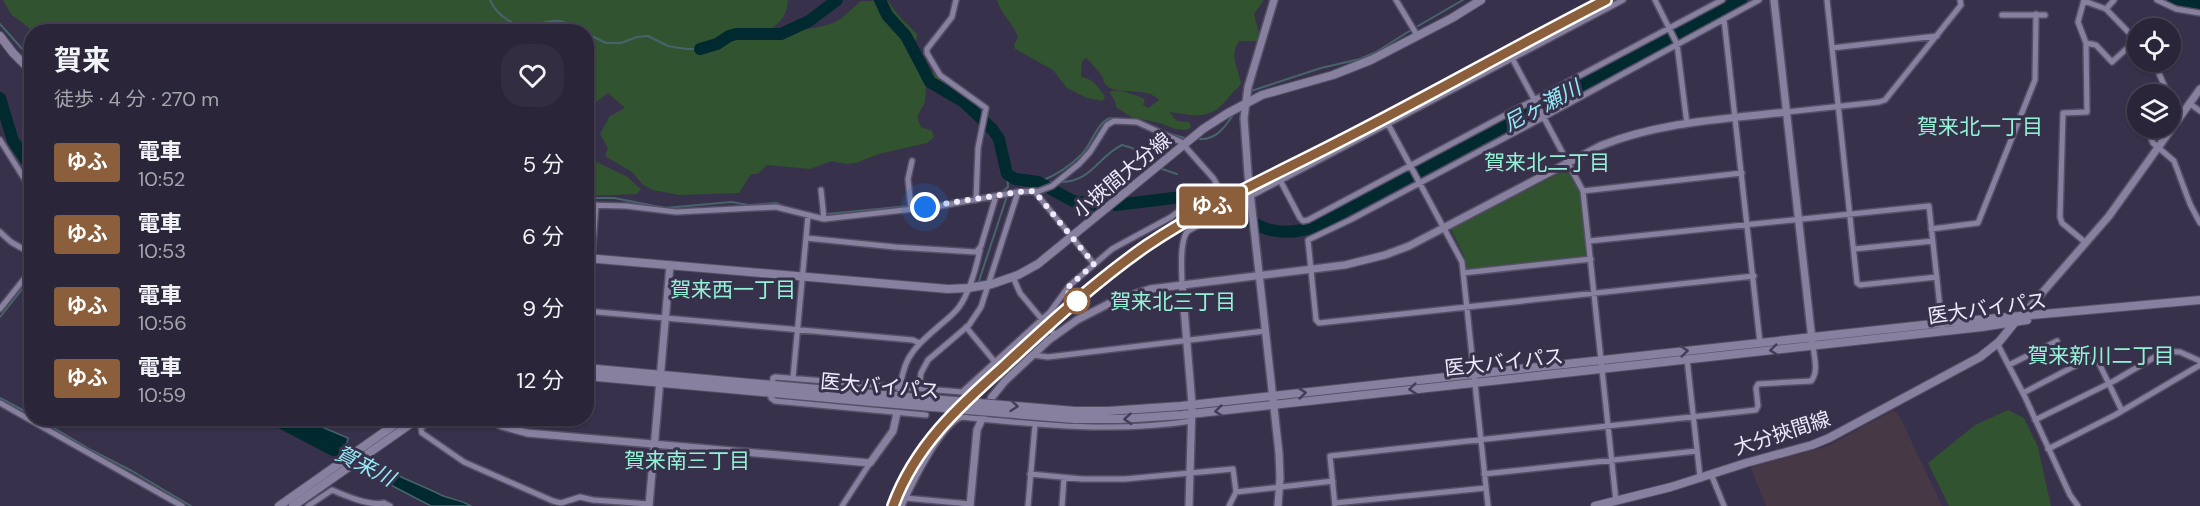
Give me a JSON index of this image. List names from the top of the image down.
{
  "streets": {
    "main road": ["小挾間大分線", "医大バイパス", "大分挾間線"]
  },
  "crossings": [
    ["医大バイパス", "大分挾間線"]
  ],
  "districts": [
    "賀来北一丁目",
    "賀来北二丁目",
    "賀来西一丁目",
    "賀来北三丁目",
    "賀来新川二丁目",
    "賀来南三丁目"
  ],
  "water": ["尼ヶ瀬川", "賀来川"],
  "page": {
    "on_map": "ゆふ",
    "heading": ["賀来", "徒歩 · 4 分 · 270 m"],
    "list": [
      {
        "mark": "ゆふ",
        "name": "電車",
        "note": "10:52",
        "value": "5 分"
      },
      {
        "mark": "ゆふ",
        "name": "電車",
        "note": "10:53",
        "value": "6 分"
      },
      {
        "mark": "ゆふ",
        "name": "電車",
        "note": "10:56",
        "value": "9 分"
      },
      {
        "mark": "ゆふ",
        "name": "電車",
        "note": "10:59",
        "value": "12 分"
      }
    ]
  }
}
